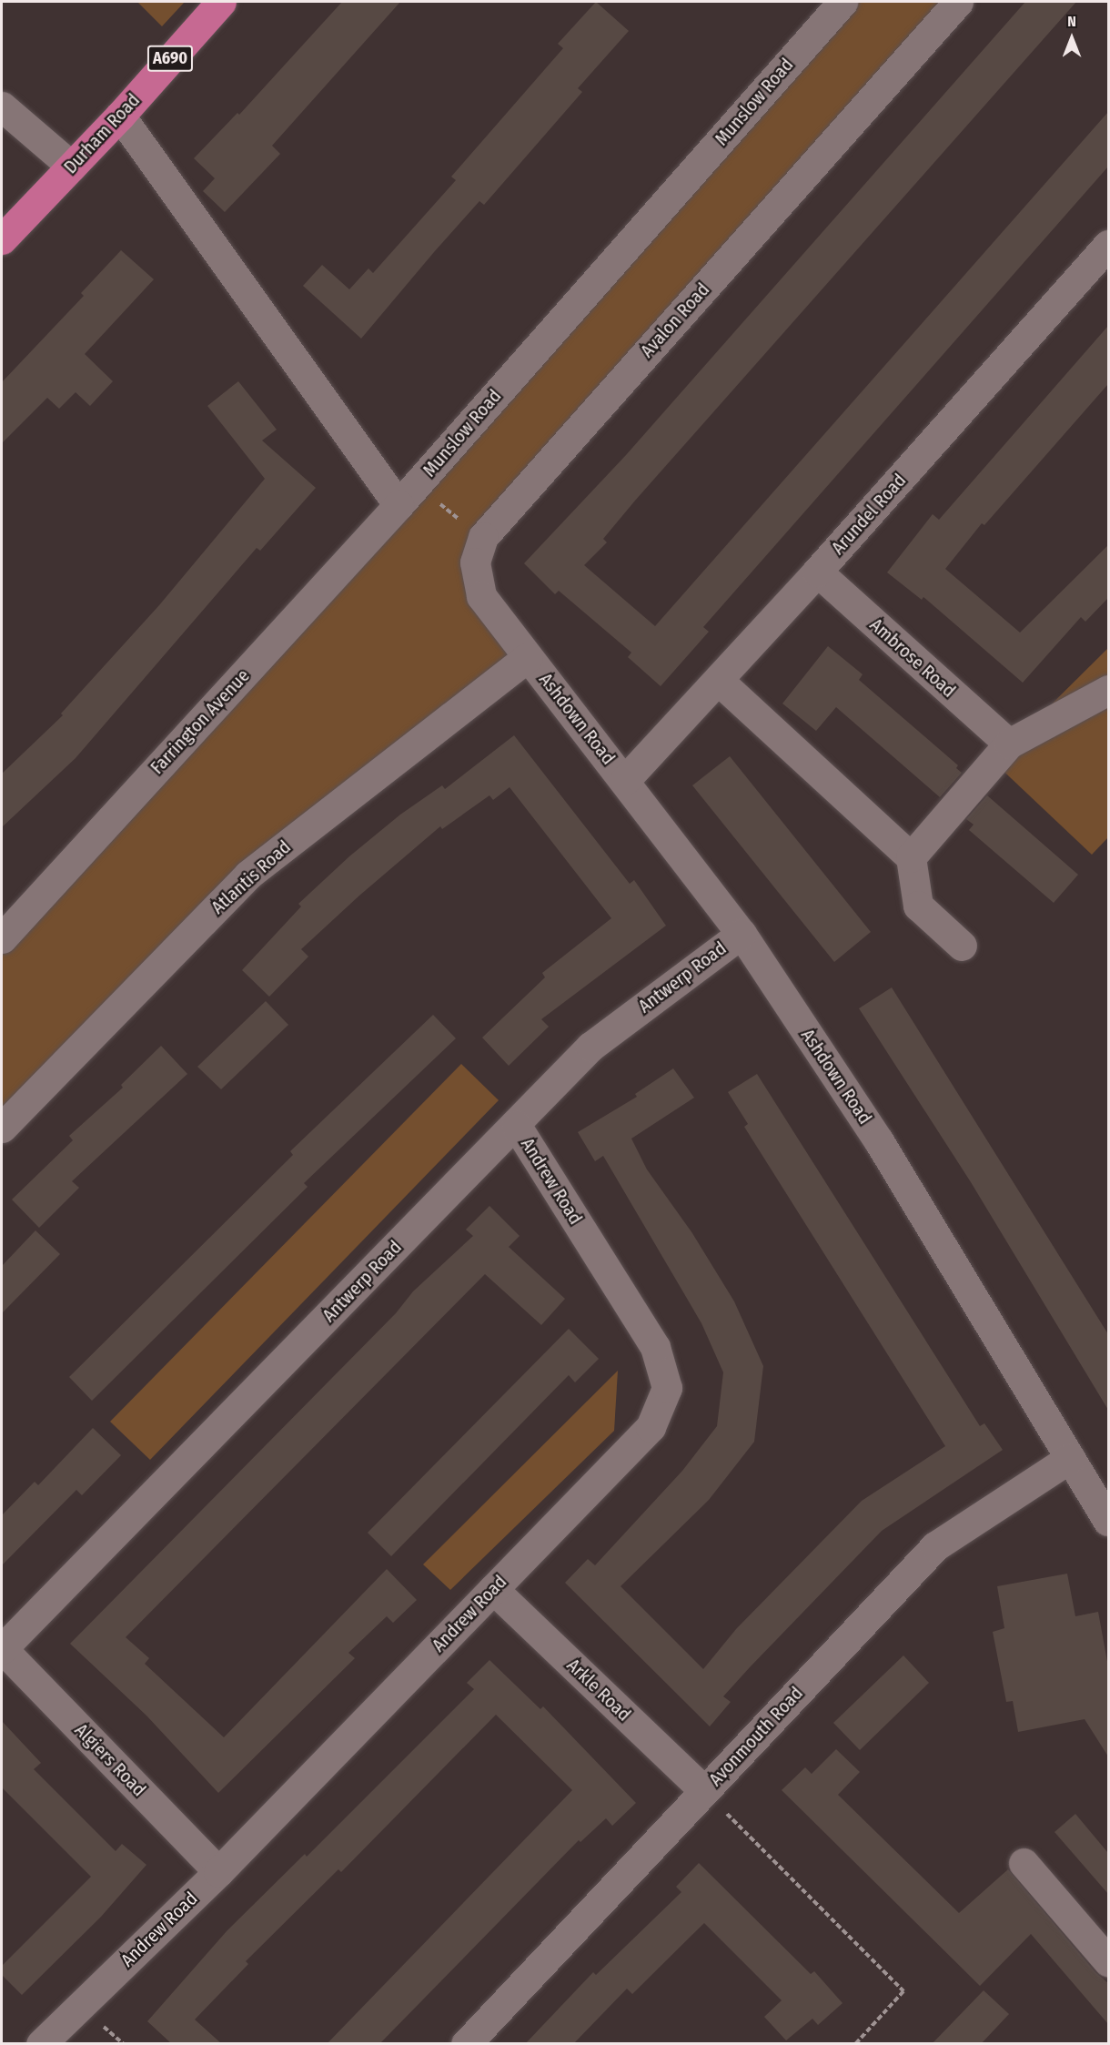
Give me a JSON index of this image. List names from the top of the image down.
{
  "streets": {
    "highway": ["A690", "Durham Road"],
    "street": [
      "Munslow Road",
      "Avalon Road",
      "Arundel Road",
      "Ambrose Road",
      "Ashdown Road",
      "Farrington Avenue",
      "Atlantis Road",
      "Antwerp Road",
      "Andrew Road",
      "Arkle Road",
      "Avonmouth Road",
      "Algiers Road"
    ]
  },
  "crossings": [
    ["Munslow Road", "Farrington Avenue"],
    ["Avalon Road", "Ashdown Road"],
    ["Avalon Road", "Atlantis Road"],
    ["Arundel Road", "Ambrose Road"],
    ["Arundel Road", "Ashdown Road"],
    ["Ashdown Road", "Atlantis Road"],
    ["Ashdown Road", "Antwerp Road"],
    ["Ashdown Road", "Avonmouth Road"],
    ["Antwerp Road", "Andrew Road"],
    ["Antwerp Road", "Algiers Road"],
    ["Andrew Road", "Arkle Road"],
    ["Andrew Road", "Algiers Road"],
    ["Arkle Road", "Avonmouth Road"]
  ],
  "north": "top"
}
